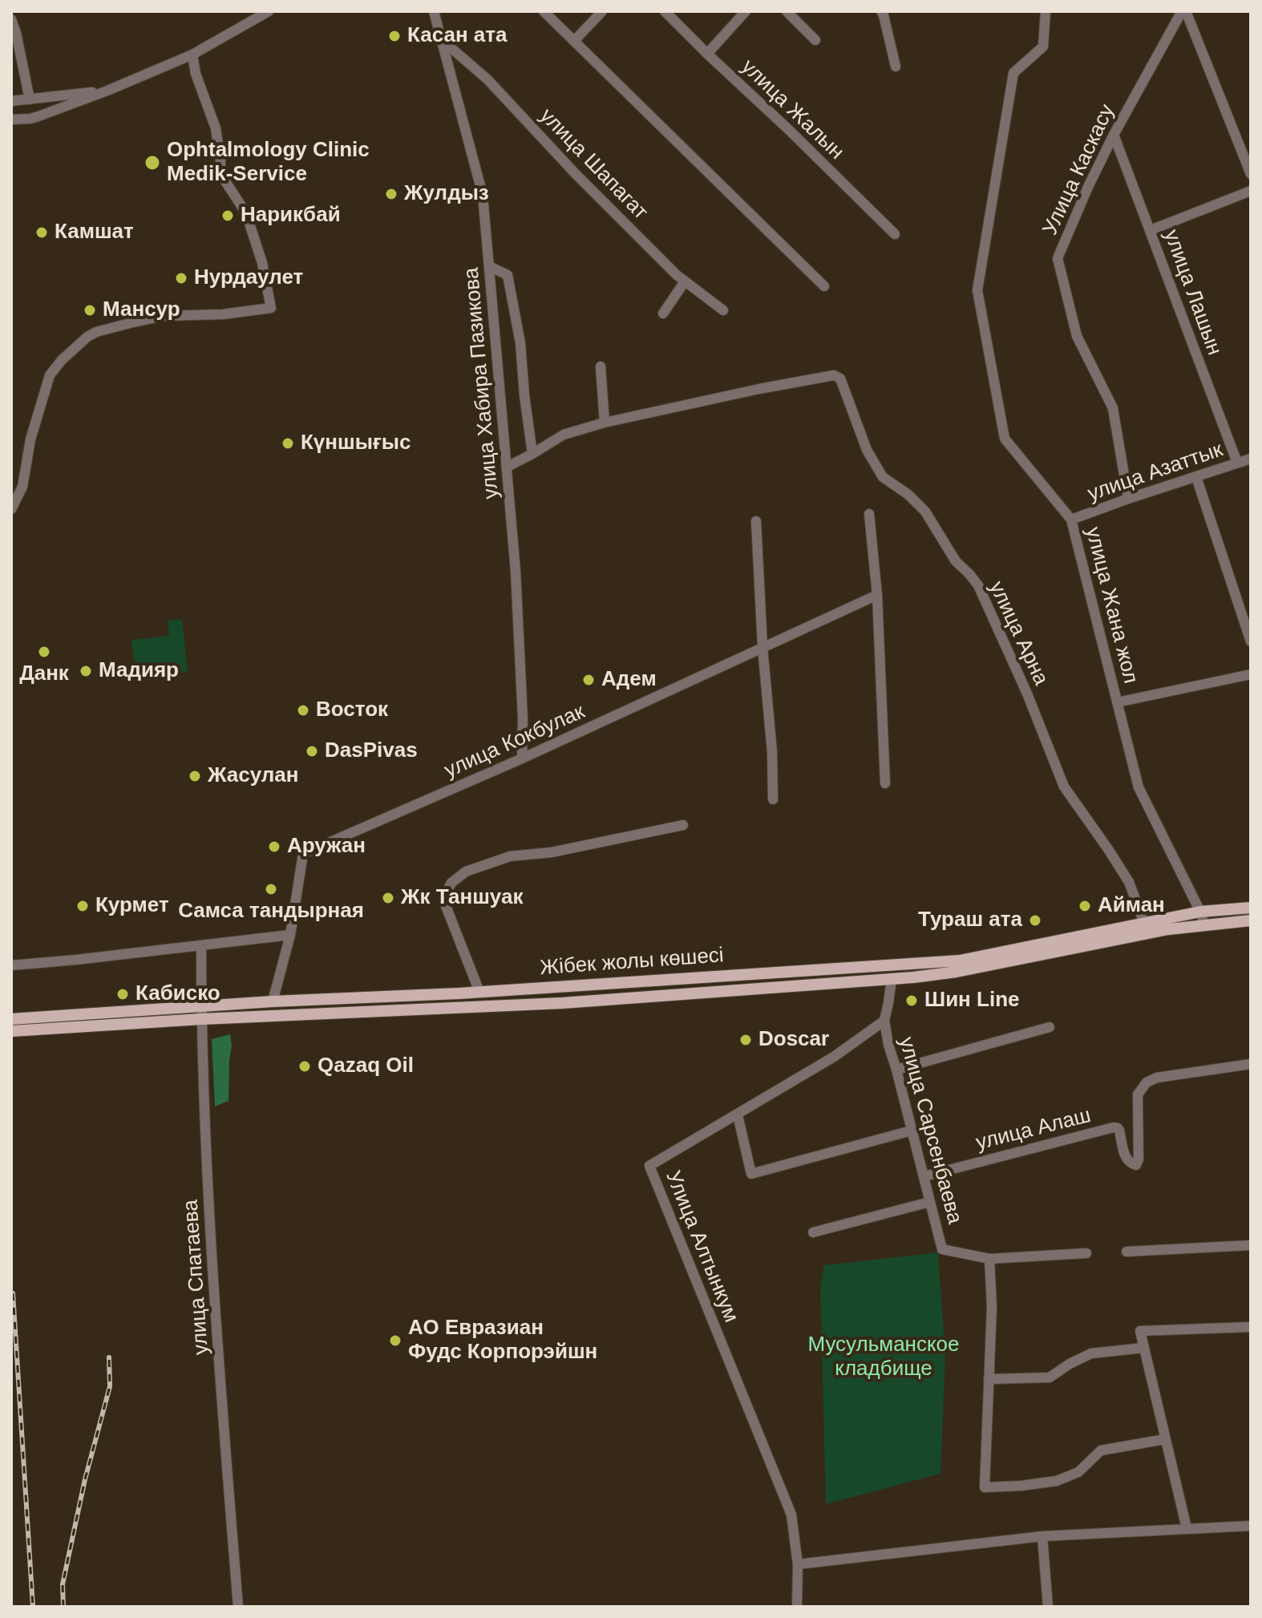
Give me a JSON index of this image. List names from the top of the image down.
{
  "streets": {
    "main road": ["Жібек жолы көшесі"],
    "street": [
      "улица Жалын",
      "улица Шапагат",
      "Улица Каскасу",
      "улица Лашын",
      "улица Хабира Пазикова",
      "улица Азаттык",
      "улица Жана жол",
      "улица Арна",
      "улица Кокбулак",
      "улица Алаш",
      "улица Сарсенбаева",
      "Улица Алтынкум",
      "улица Спатаева"
    ]
  },
  "crossings": [
    ["улица Шапагат", "улица Хабира Пазикова"],
    ["Улица Каскасу", "улица Лашын"],
    ["Улица Каскасу", "улица Азаттык"],
    ["улица Лашын", "улица Азаттык"],
    ["улица Хабира Пазикова", "улица Арна"],
    ["улица Хабира Пазикова", "улица Кокбулак"],
    ["улица Азаттык", "улица Жана жол"],
    ["улица Жана жол", "Жібек жолы көшесі"],
    ["улица Арна", "Жібек жолы көшесі"],
    ["улица Кокбулак", "Жібек жолы көшесі"],
    ["Жібек жолы көшесі", "улица Спатаева"],
    ["улица Алаш", "улица Сарсенбаева"],
    ["улица Сарсенбаева", "Улица Алтынкум"]
  ],
  "parks": ["Мусульманское кладбище"],
  "places": [
    "Касан ата",
    "Ophtalmology Clinic Medik-Service",
    "Жулдыз",
    "Нарикбай",
    "Камшат",
    "Нурдаулет",
    "Мансур",
    "Күншығыс",
    "Данк",
    "Мадияр",
    "Адем",
    "Восток",
    "DasPivas",
    "Жасулан",
    "Аружан",
    "Самса тандырная",
    "Жк Таншуак",
    "Курмет",
    "Айман",
    "Тураш ата",
    "Кабиско",
    "Шин Line",
    "Doscar",
    "Qazaq Oil",
    "АО Евразиан Фудс Корпорэйшн"
  ]
}
